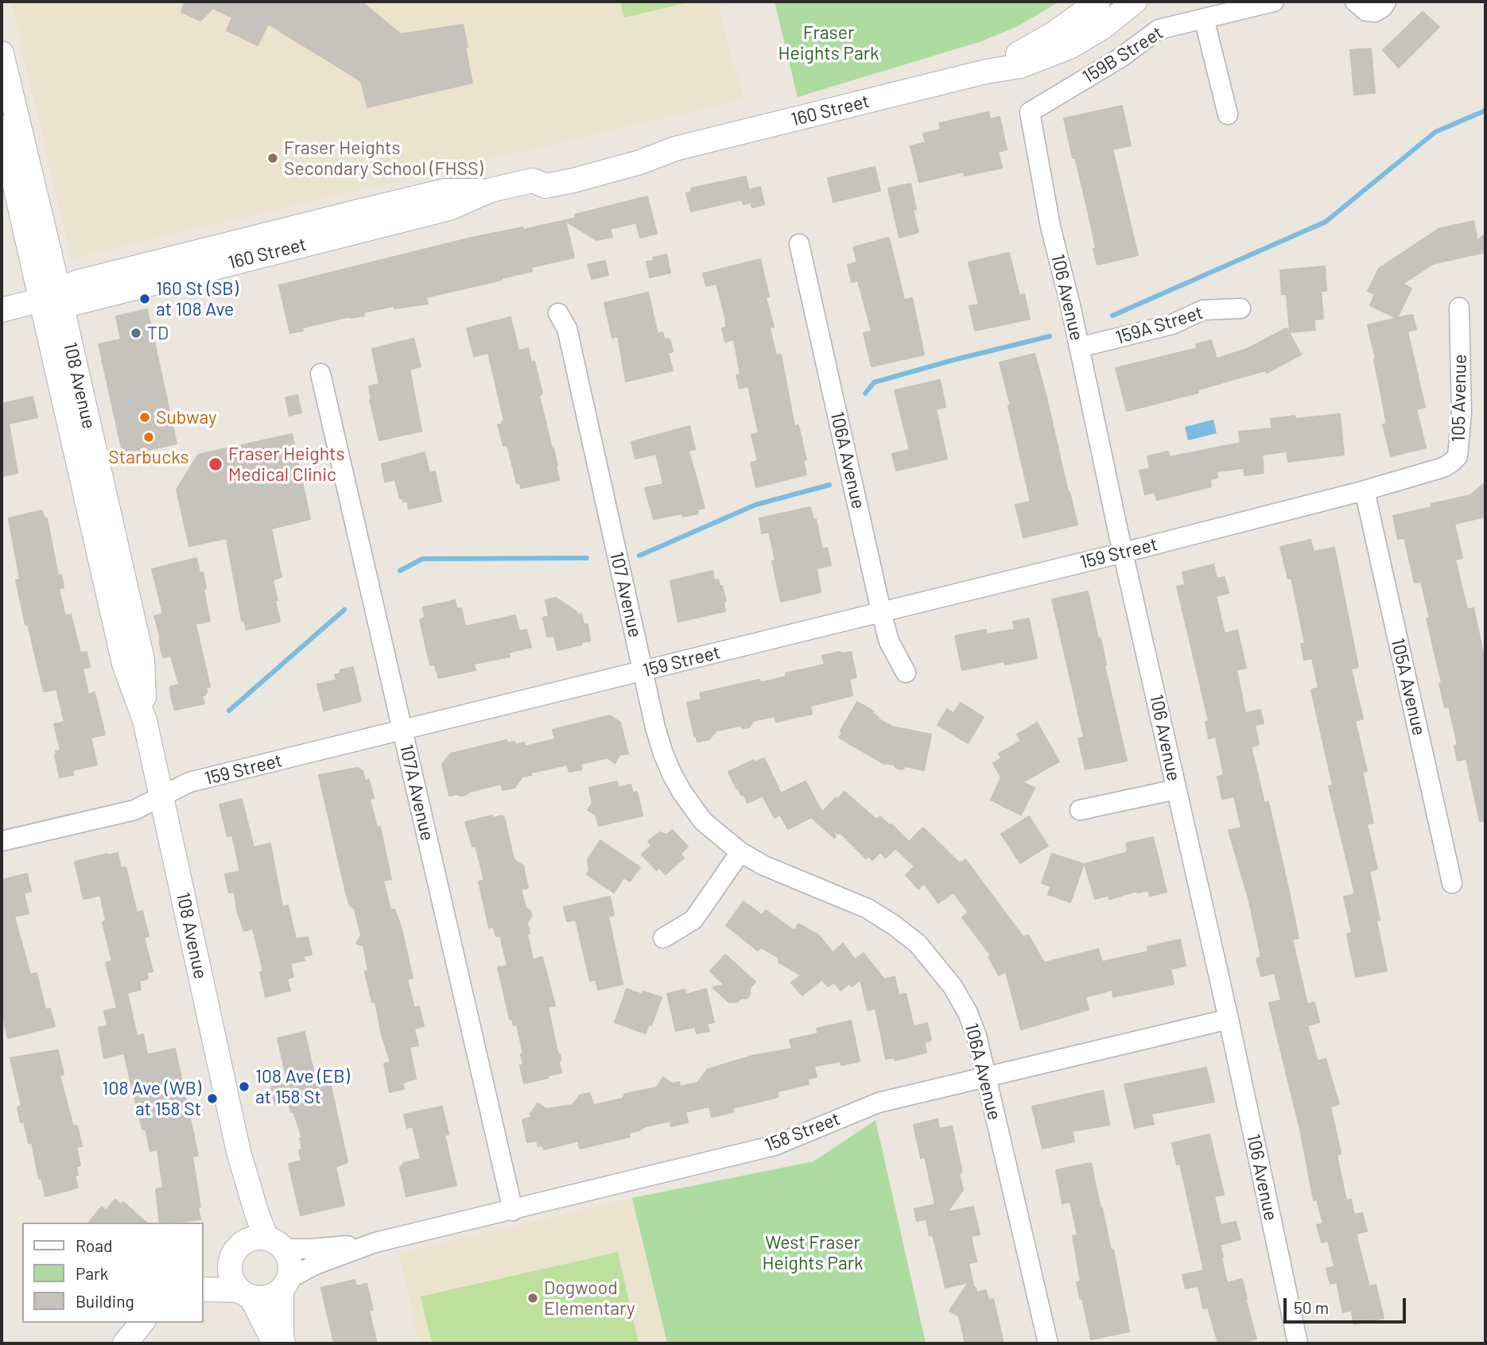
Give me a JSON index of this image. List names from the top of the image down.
{
  "streets": {
    "street": [
      "159B Street",
      "160 Street",
      "106 Avenue",
      "159A Street",
      "108 Avenue",
      "105 Avenue",
      "106A Avenue",
      "159 Street",
      "107 Avenue",
      "105A Avenue",
      "107A Avenue",
      "158 Street"
    ]
  },
  "crossings": [
    ["159B Street", "106 Avenue"],
    ["160 Street", "108 Avenue"],
    ["106 Avenue", "159A Street"],
    ["106 Avenue", "159 Street"],
    ["106 Avenue", "158 Street"],
    ["108 Avenue", "159 Street"],
    ["108 Avenue", "158 Street"],
    ["105 Avenue", "159 Street"],
    ["105 Avenue", "105A Avenue"],
    ["106A Avenue", "159 Street"],
    ["106A Avenue", "107 Avenue"],
    ["106A Avenue", "158 Street"],
    ["159 Street", "107 Avenue"],
    ["159 Street", "105A Avenue"],
    ["159 Street", "107A Avenue"],
    ["107A Avenue", "158 Street"]
  ],
  "parks": ["Fraser Heights Park", "West Fraser Heights Park"],
  "places": [
    "Fraser Heights Secondary School (FHSS)",
    "160 St (SB) at 108 Ave",
    "TD",
    "Subway",
    "Starbucks",
    "Fraser Heights Medical Clinic",
    "108 Ave (EB) at 158 St",
    "108 Ave (WB) at 158 St",
    "Dogwood Elementary"
  ],
  "legend": ["Road", "Park", "Building"],
  "scale_bar": "50 m"
}
